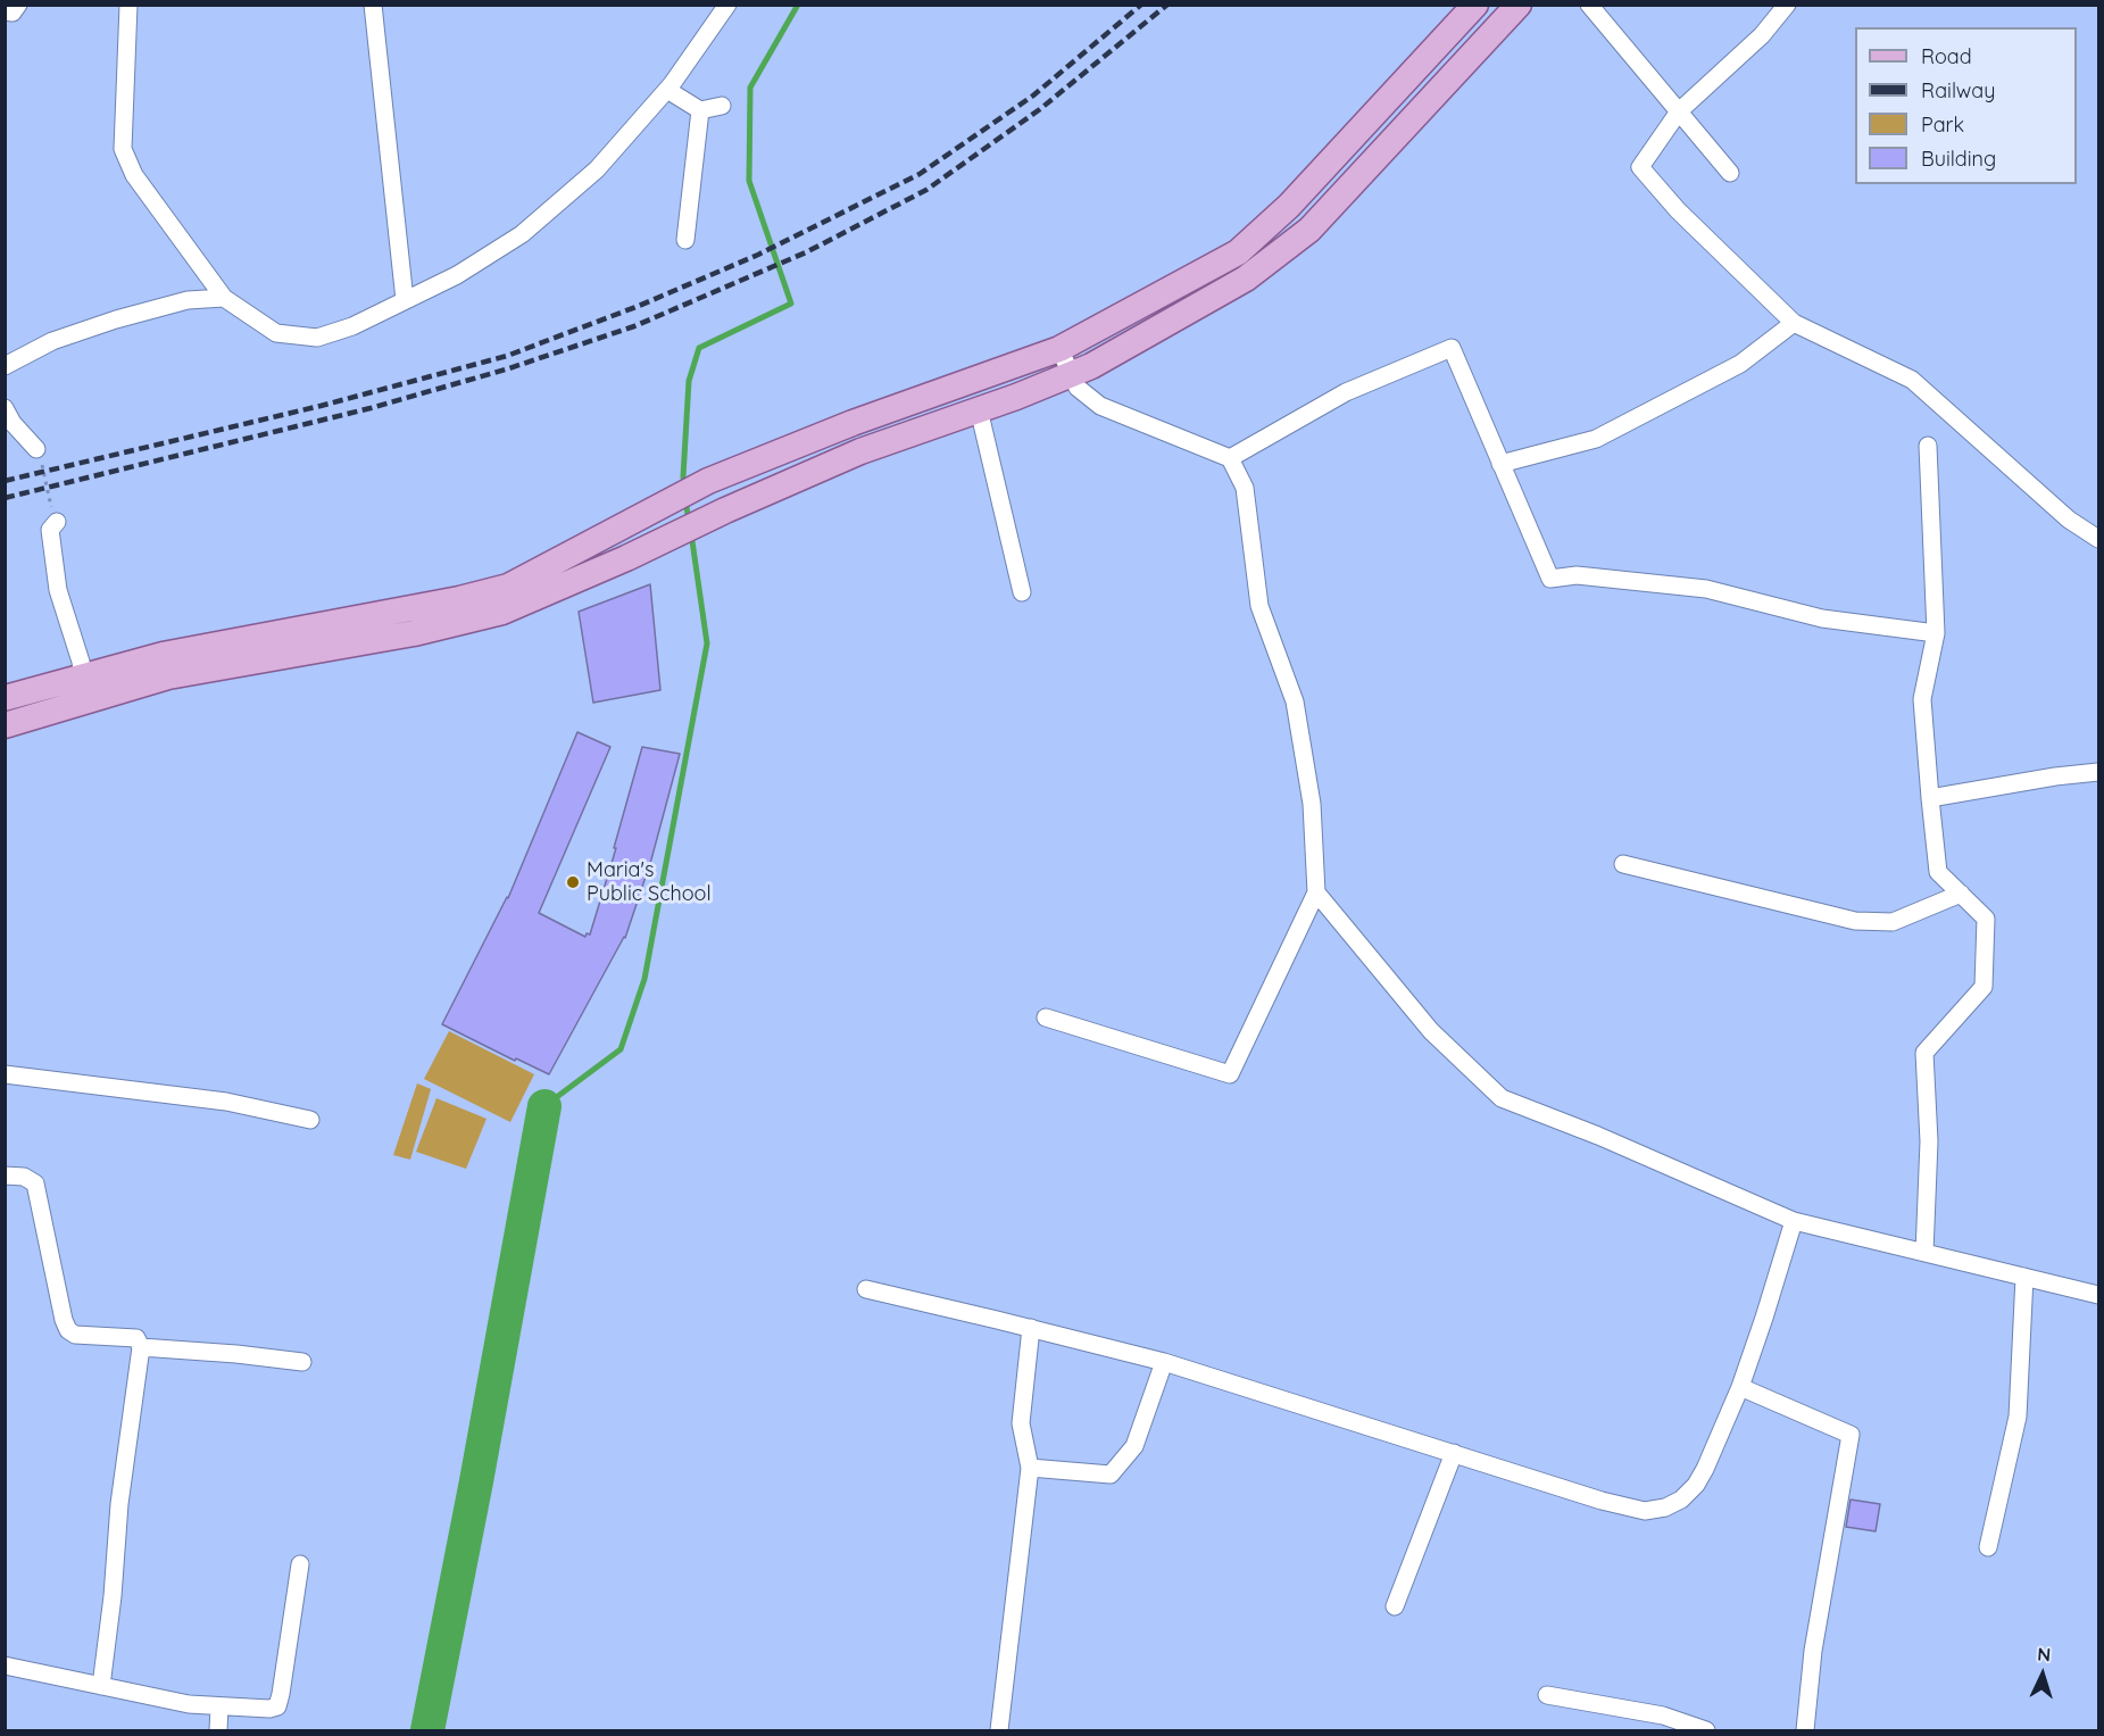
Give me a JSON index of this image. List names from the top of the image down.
{
  "places": ["Maria's Public School"],
  "legend": [
    "Road",
    "Railway",
    "Park",
    "Building"
  ],
  "north": "top"
}
